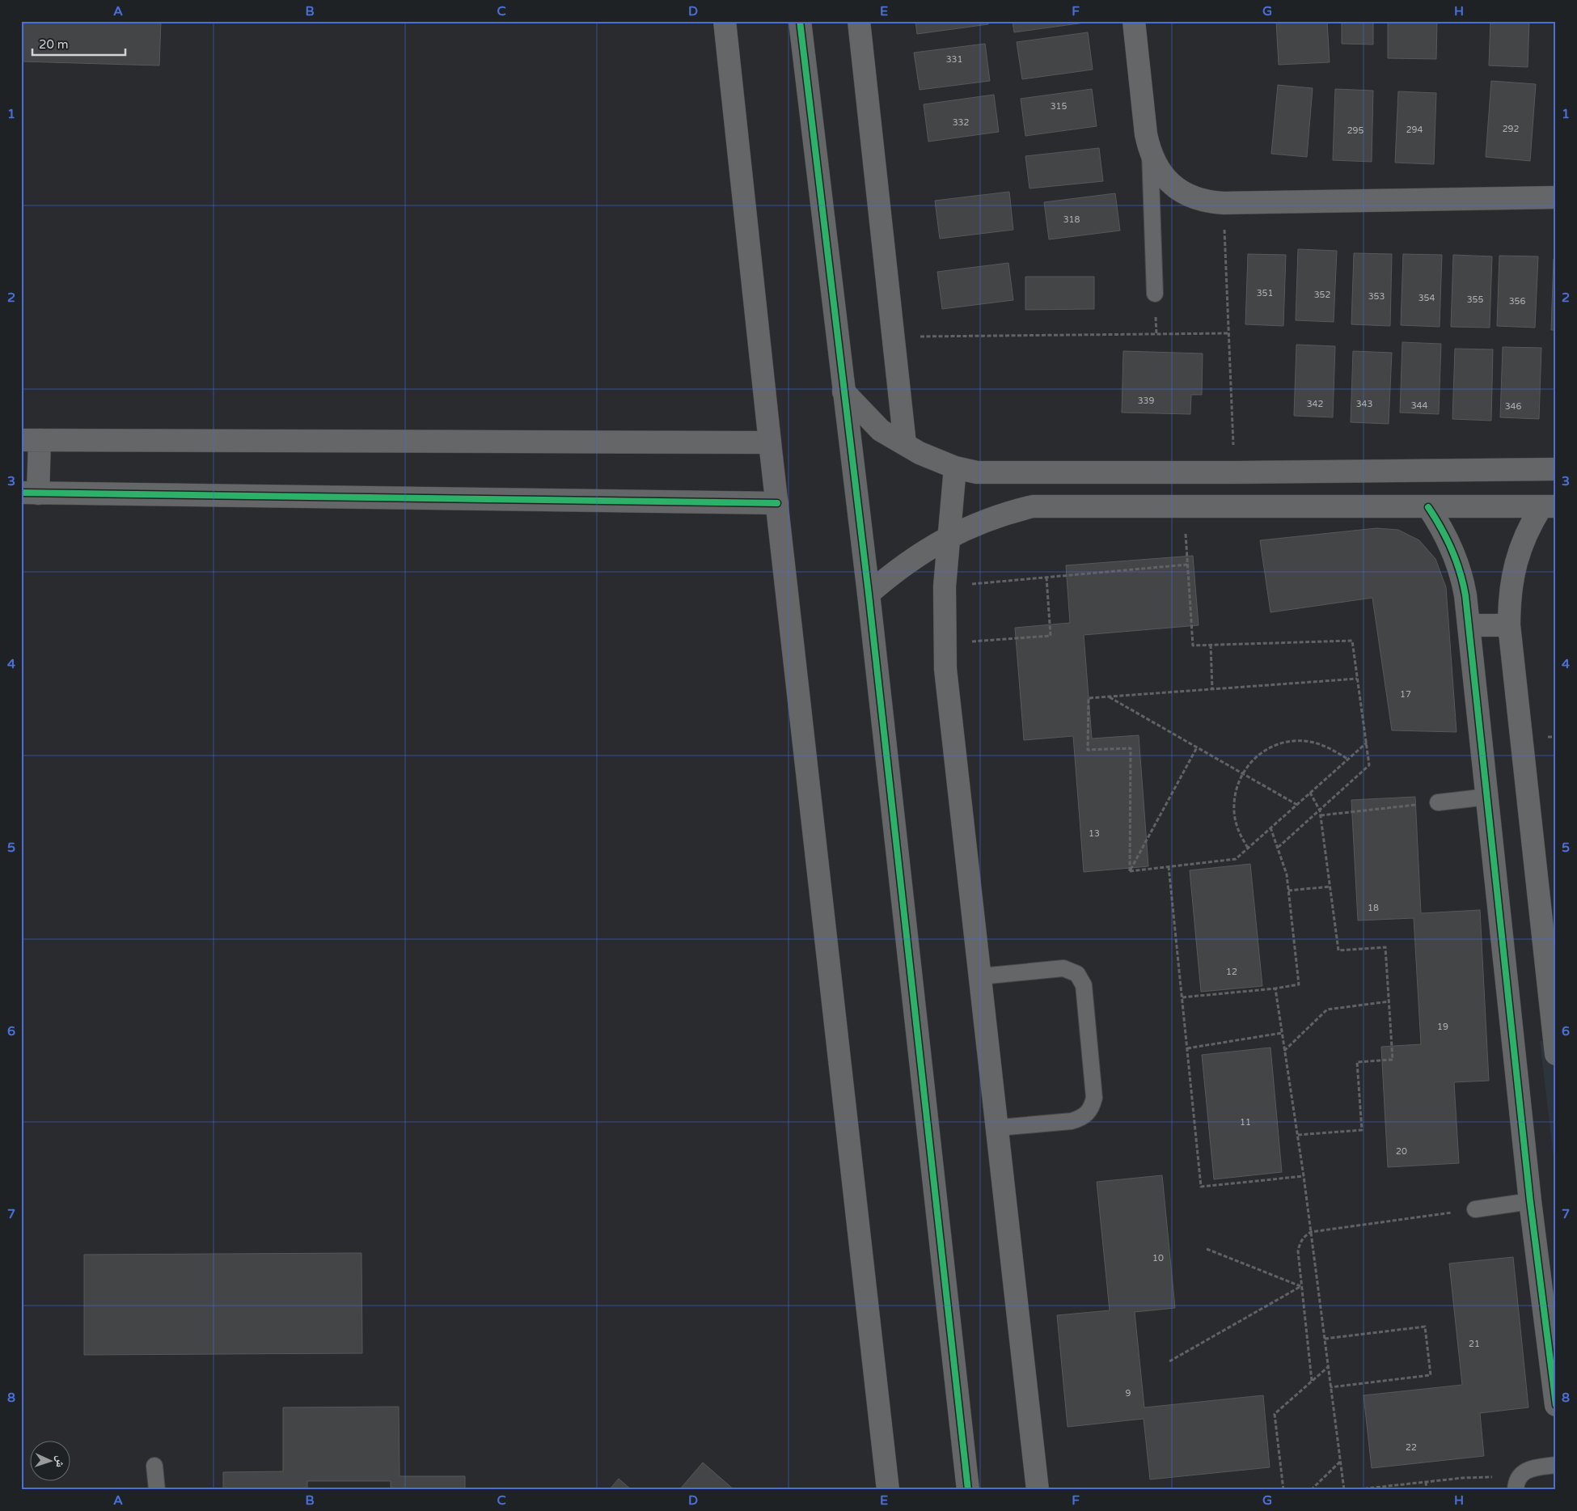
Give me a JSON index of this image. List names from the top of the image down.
{
  "house_numbers": [
    "331",
    "315",
    "332",
    "292",
    "294",
    "295",
    "318",
    "351",
    "352",
    "353",
    "354",
    "355",
    "356",
    "339",
    "342",
    "343",
    "344",
    "346",
    "17",
    "13",
    "18",
    "12",
    "19",
    "11",
    "20",
    "10",
    "21",
    "9",
    "22"
  ],
  "scale_bar": "20 m",
  "north": "right",
  "grid": {
    "columns": [
      "A",
      "B",
      "C",
      "D",
      "E",
      "F",
      "G",
      "H"
    ],
    "rows": [
      "1",
      "2",
      "3",
      "4",
      "5",
      "6",
      "7",
      "8"
    ]
  }
}
